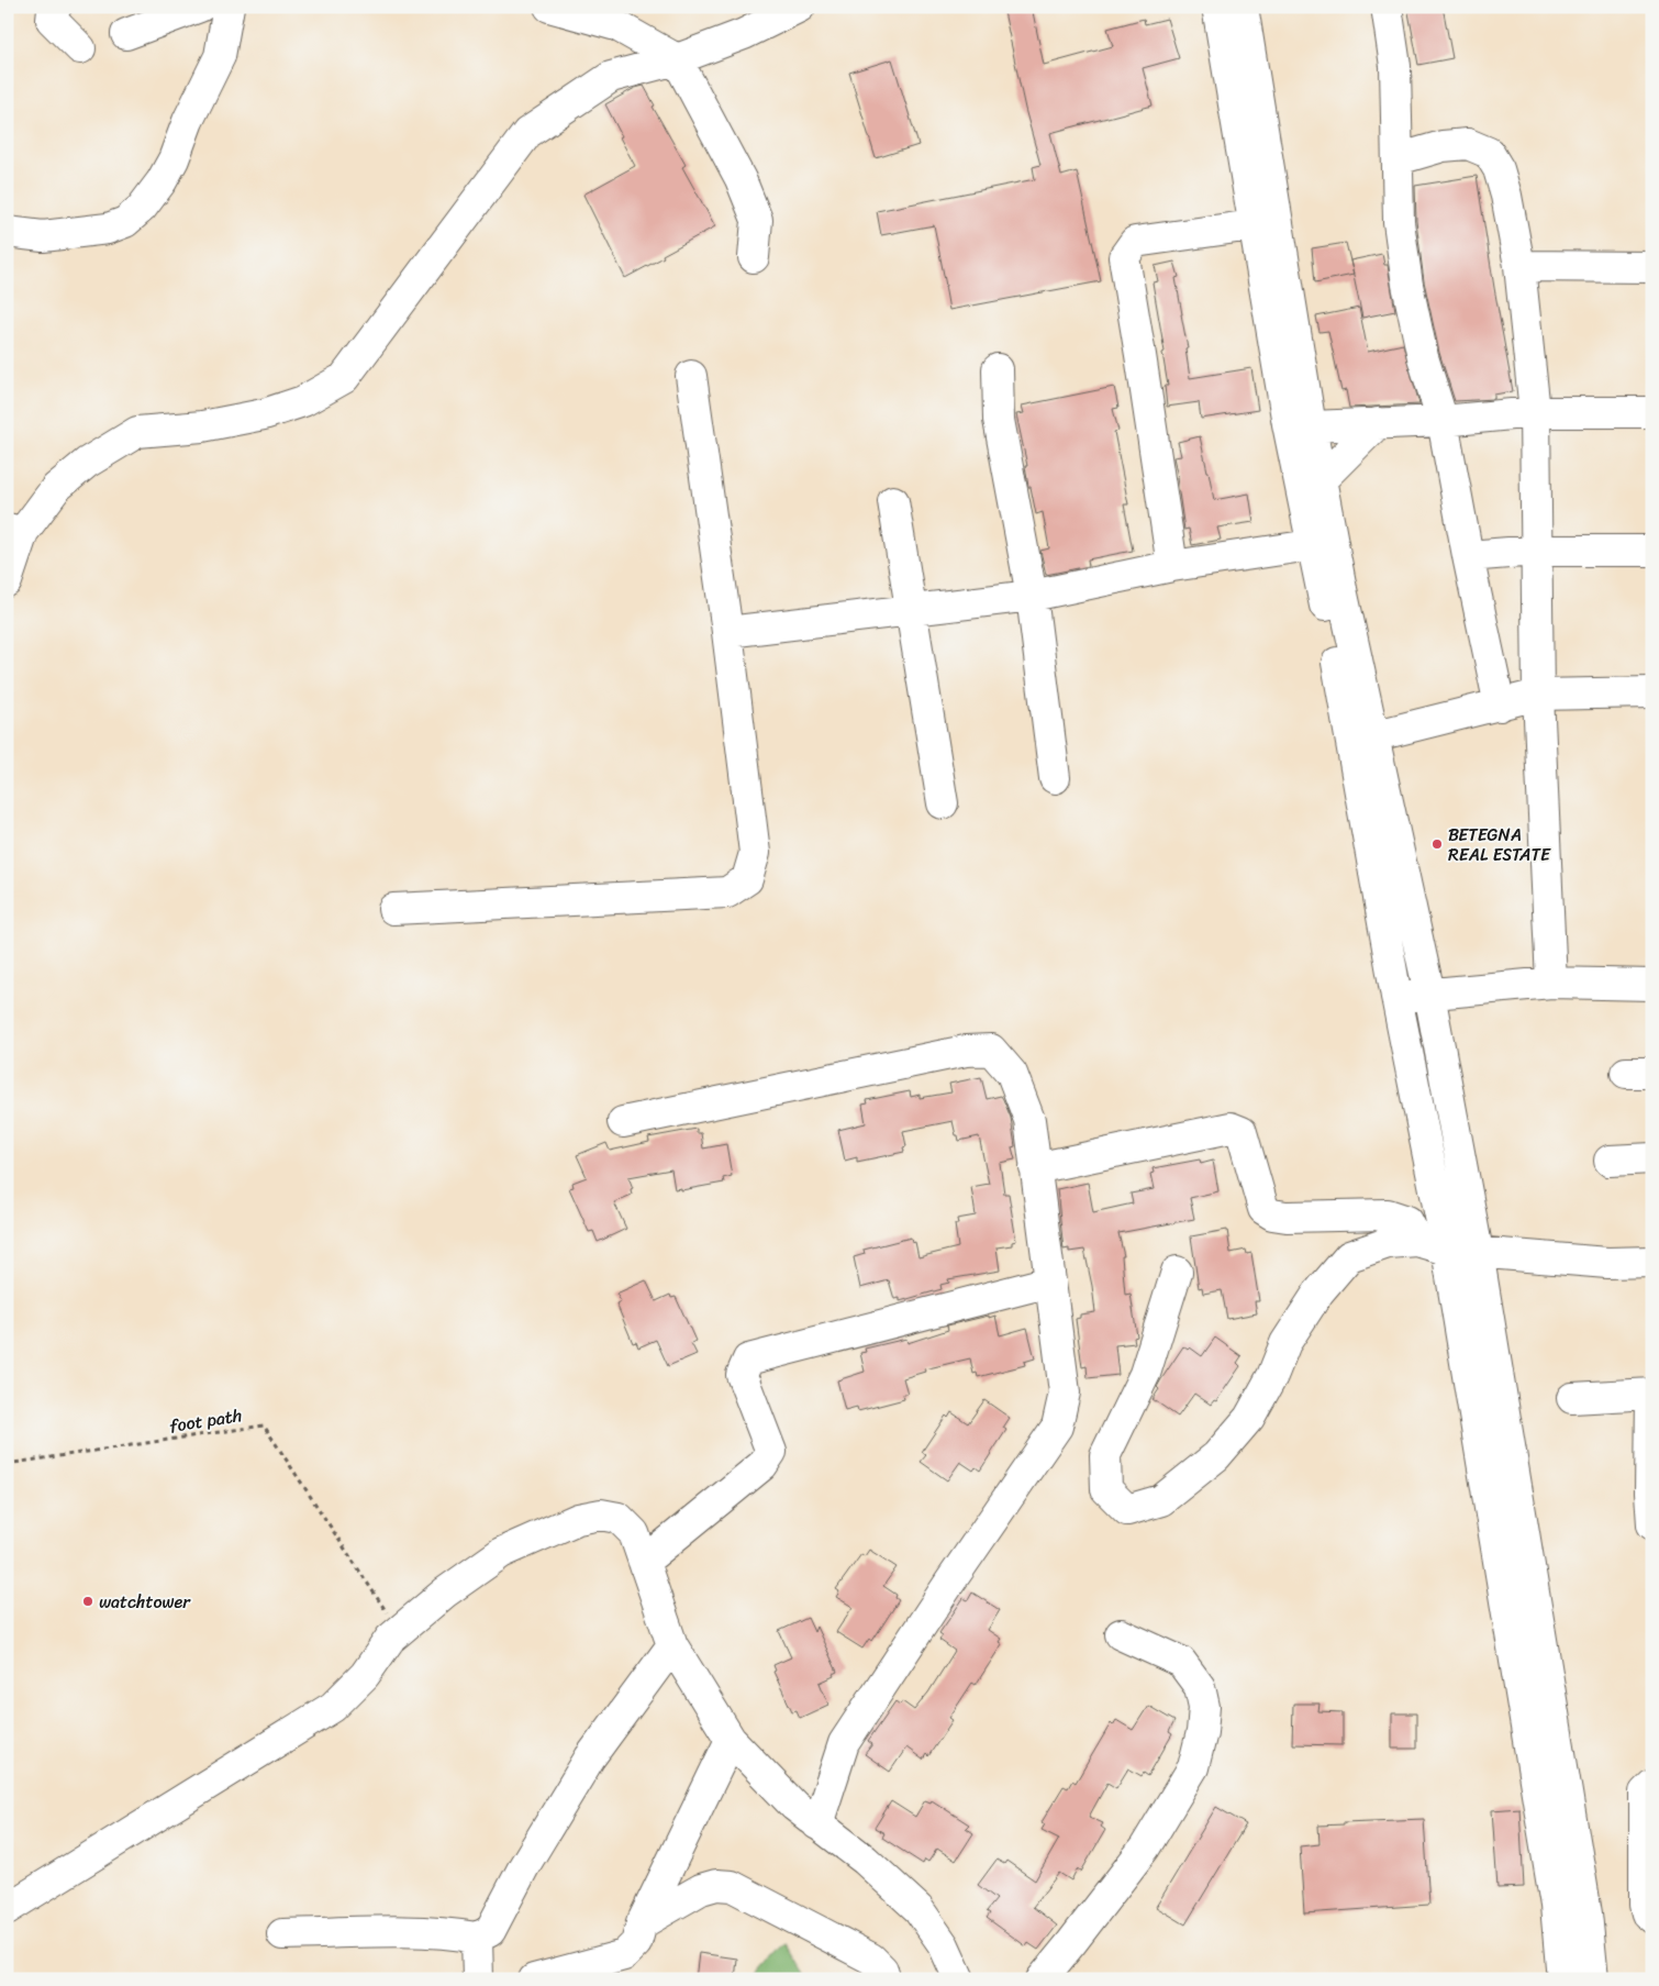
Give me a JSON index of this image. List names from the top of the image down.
{
  "streets": {
    "path": ["foot path"]
  },
  "places": ["BETEGNA REAL ESTATE", "watchtower"]
}
